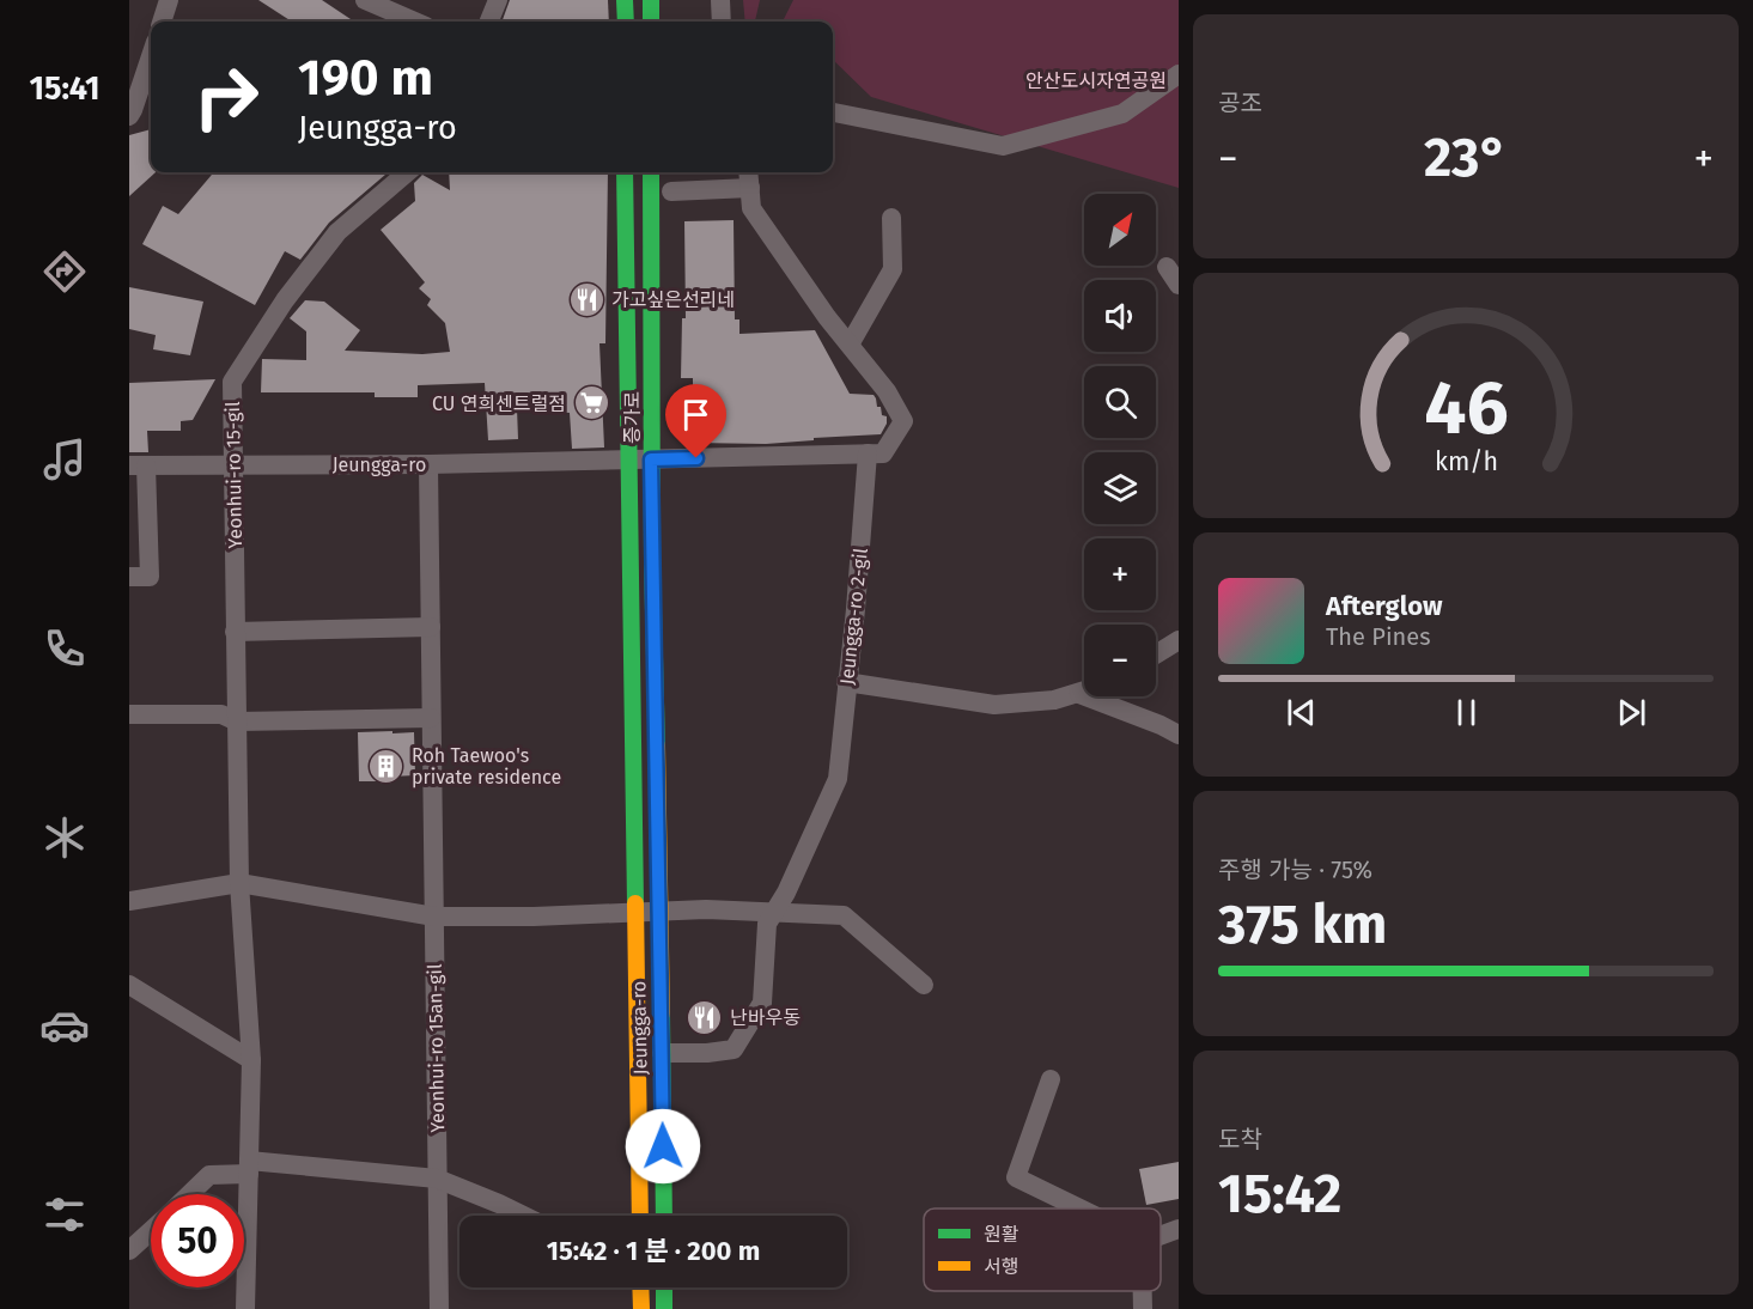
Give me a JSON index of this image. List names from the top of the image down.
{
  "streets": {
    "main road": ["증가로", "Jeungga-ro"],
    "street": ["Yeonhui-ro 15-gil", "Jeungga-ro 2-gil", "Yeonhui-ro 15an-gil"]
  },
  "crossings": [
    ["증가로", "Jeungga-ro"],
    ["Jeungga-ro", "Yeonhui-ro 15-gil"],
    ["Jeungga-ro", "Jeungga-ro 2-gil"],
    ["Jeungga-ro", "Yeonhui-ro 15an-gil"]
  ],
  "parks": ["안산도시자연공원"],
  "places": {
    "restaurant": ["가고싶은선리네", "난바우동"],
    "supermarket": ["CU 연희센트럴점"],
    "building": ["Roh Taewoo's private residence"]
  },
  "legend": ["원활", "서행"],
  "north": "top right",
  "page": {
    "tabs": "15:41",
    "tile": [
      "공조",
      ["주행 가능 · 75%", "375 km"],
      ["도착", "15:42"]
    ],
    "turn": ["190 m", "Jeungga-ro"],
    "heat": ["−", "23°", "+"],
    "map_buttons": ["+", "−"],
    "song": ["Afterglow", "The Pines"],
    "limit": "50",
    "trip": "15:42 · 1 분 · 200 m",
    "gauge": ["46", "km/h"]
  }
}
